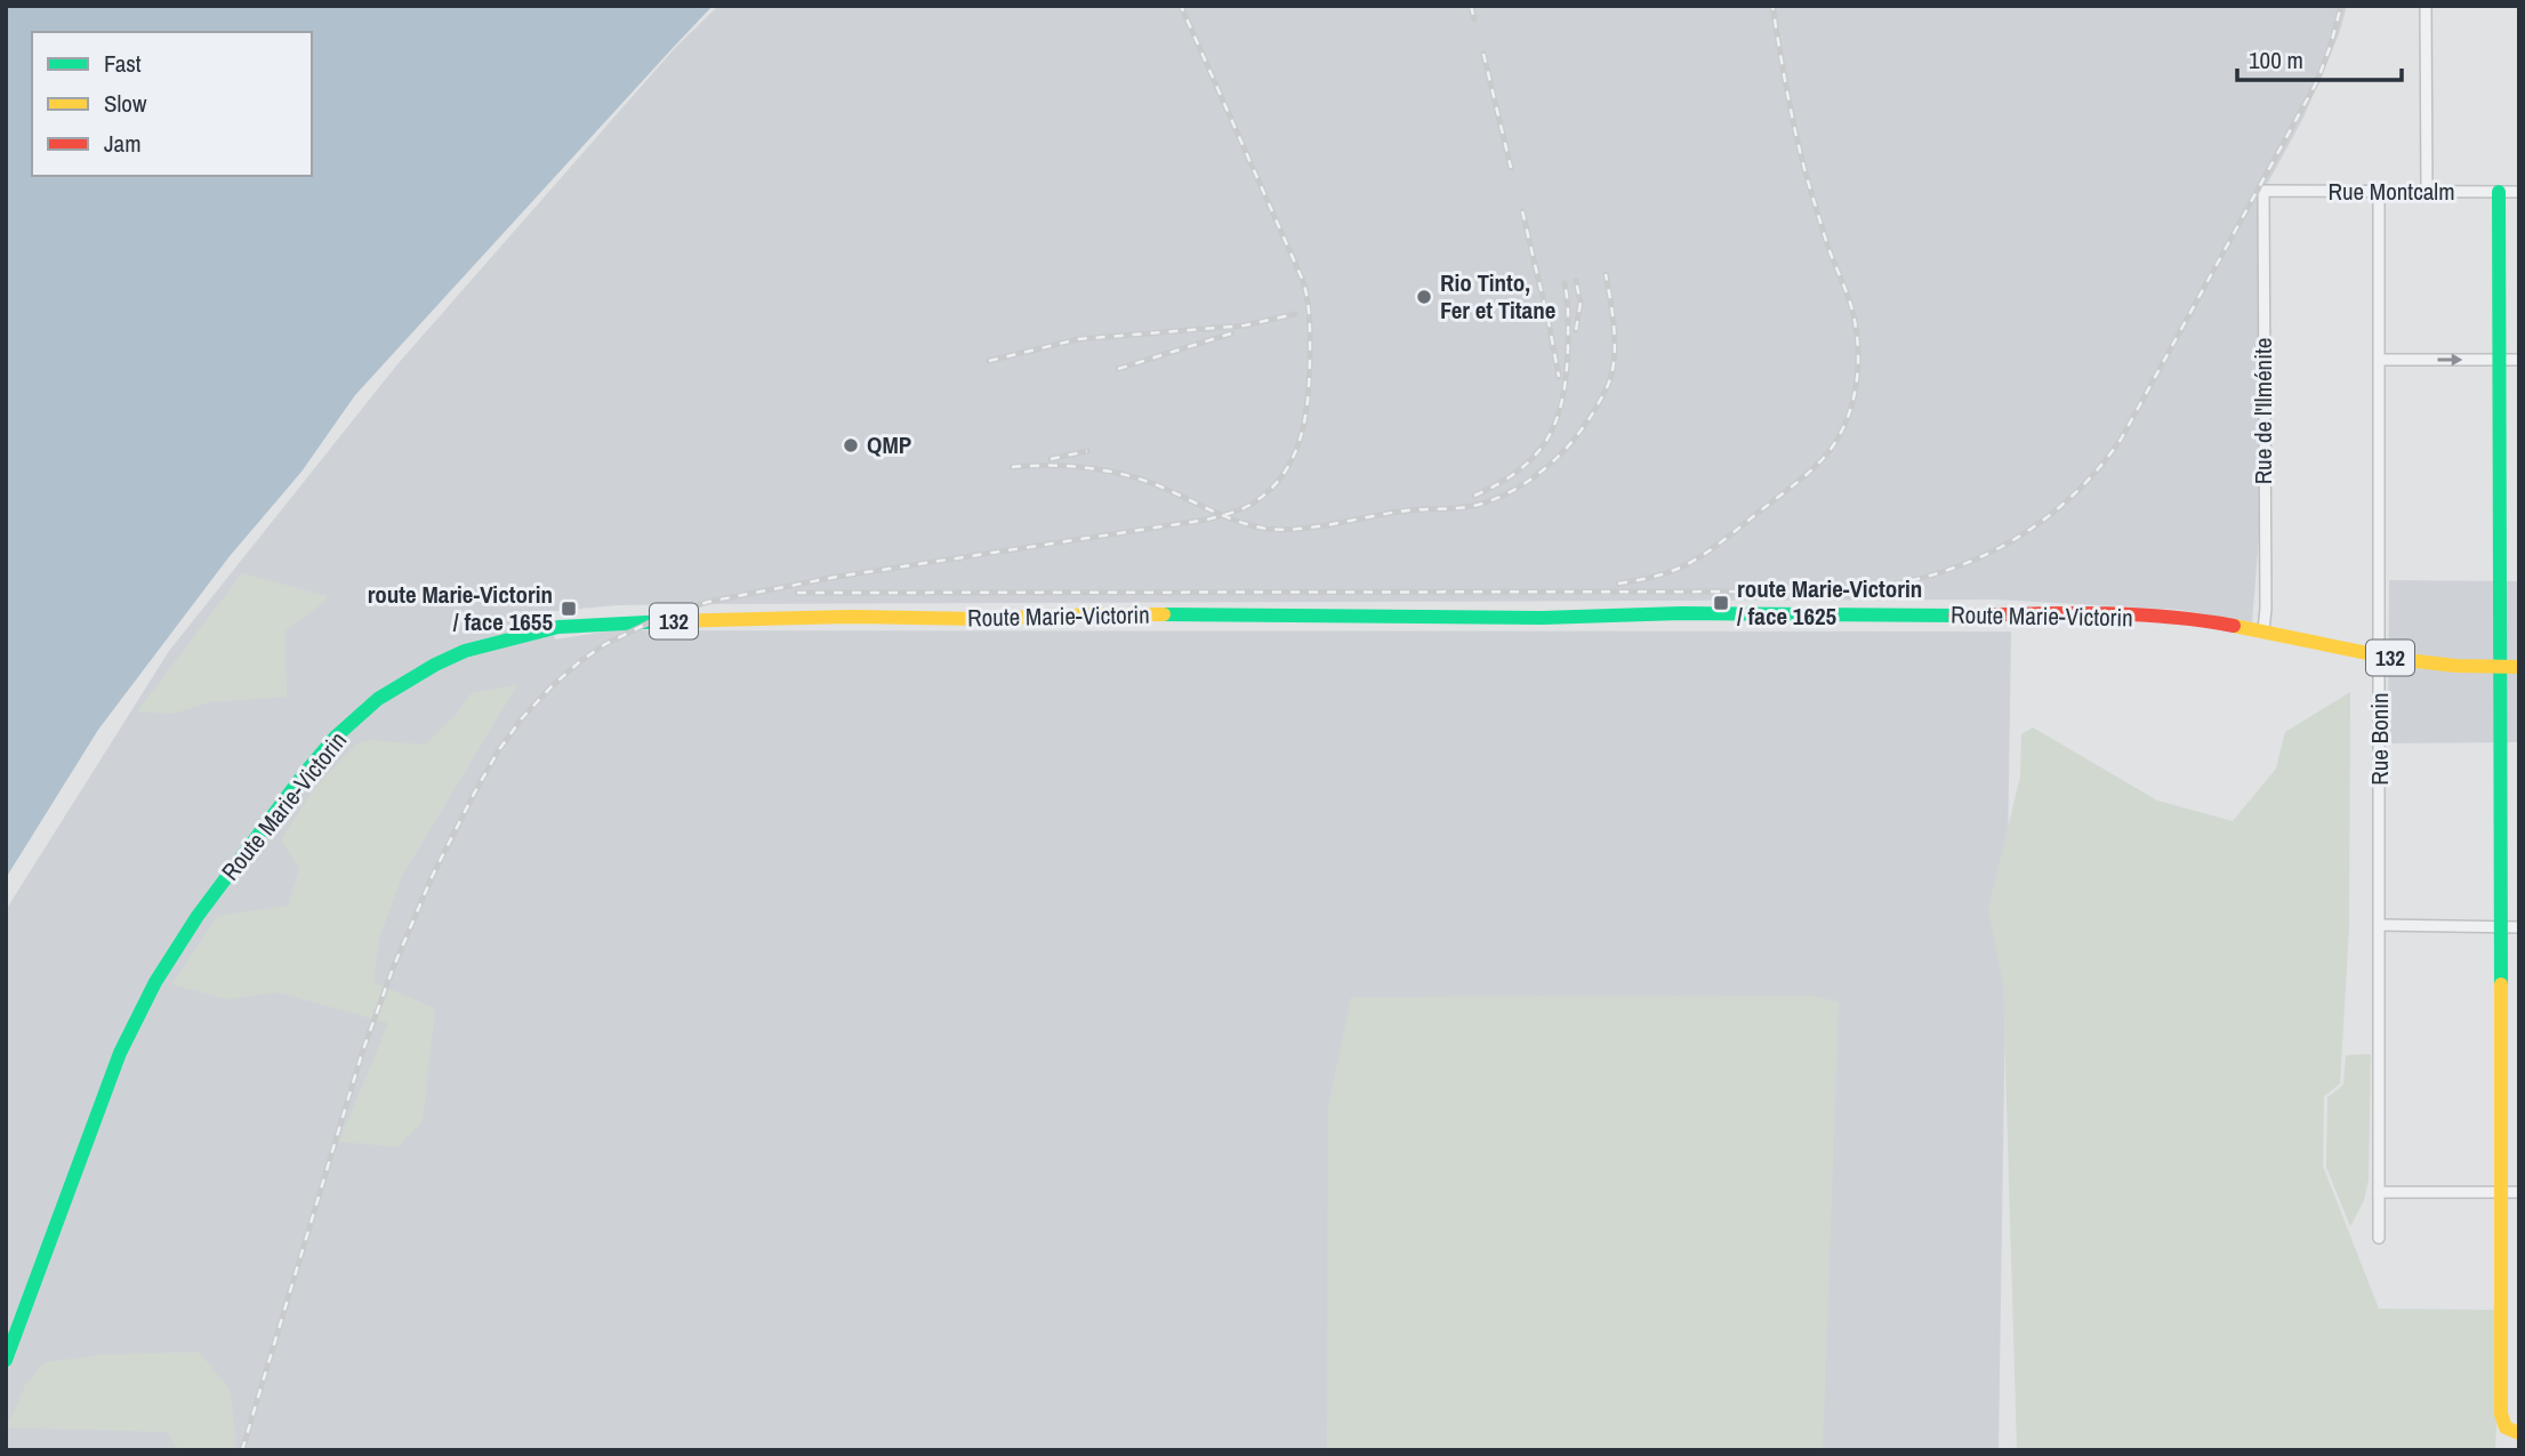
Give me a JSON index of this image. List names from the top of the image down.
{
  "streets": {
    "main road": ["Route Marie-Victorin", "132"],
    "street": ["Rue Montcalm", "Rue de l'Ilménite", "Rue Bonin"]
  },
  "crossings": [
    ["Rue Montcalm", "Rue de l'Ilménite"],
    ["Rue Montcalm", "Rue Bonin"],
    ["Rue de l'Ilménite", "Route Marie-Victorin"],
    ["Route Marie-Victorin", "Rue Bonin"]
  ],
  "places": {
    "other": ["Rio Tinto, Fer et Titane", "QMP"],
    "transit": ["route Marie-Victorin / face 1625", "route Marie-Victorin / face 1655"]
  },
  "legend": ["Fast", "Slow", "Jam"],
  "scale_bar": "100 m"
}
